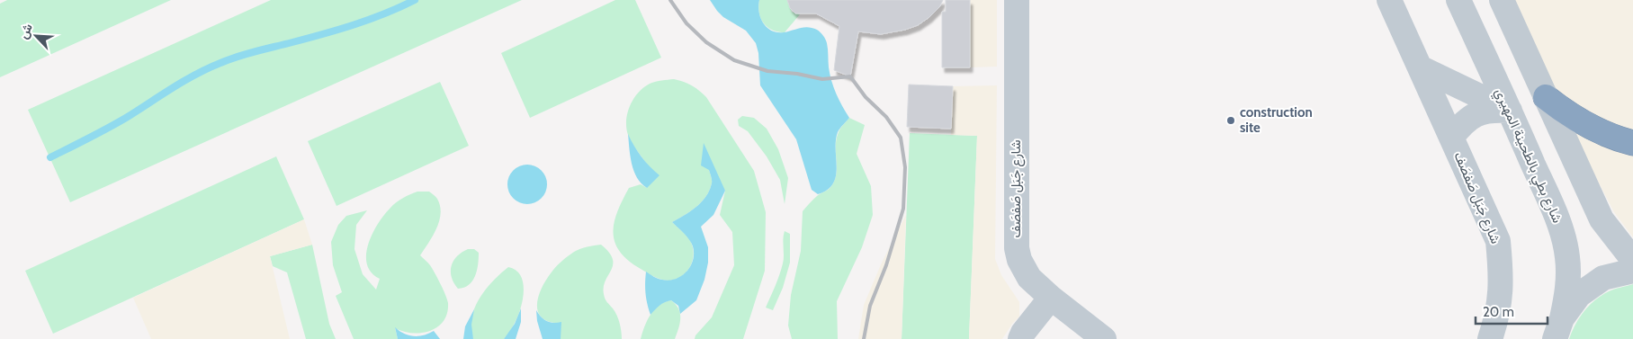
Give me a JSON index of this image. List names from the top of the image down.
{
  "streets": {
    "street": ["شارع بطي بالطحينة المهيري", "شارع جَبَل صَفصَف"]
  },
  "crossings": [
    ["شارع بطي بالطحينة المهيري", "شارع جَبَل صَفصَف"]
  ],
  "places": ["construction site"],
  "scale_bar": "20 m",
  "north": "top left"
}
